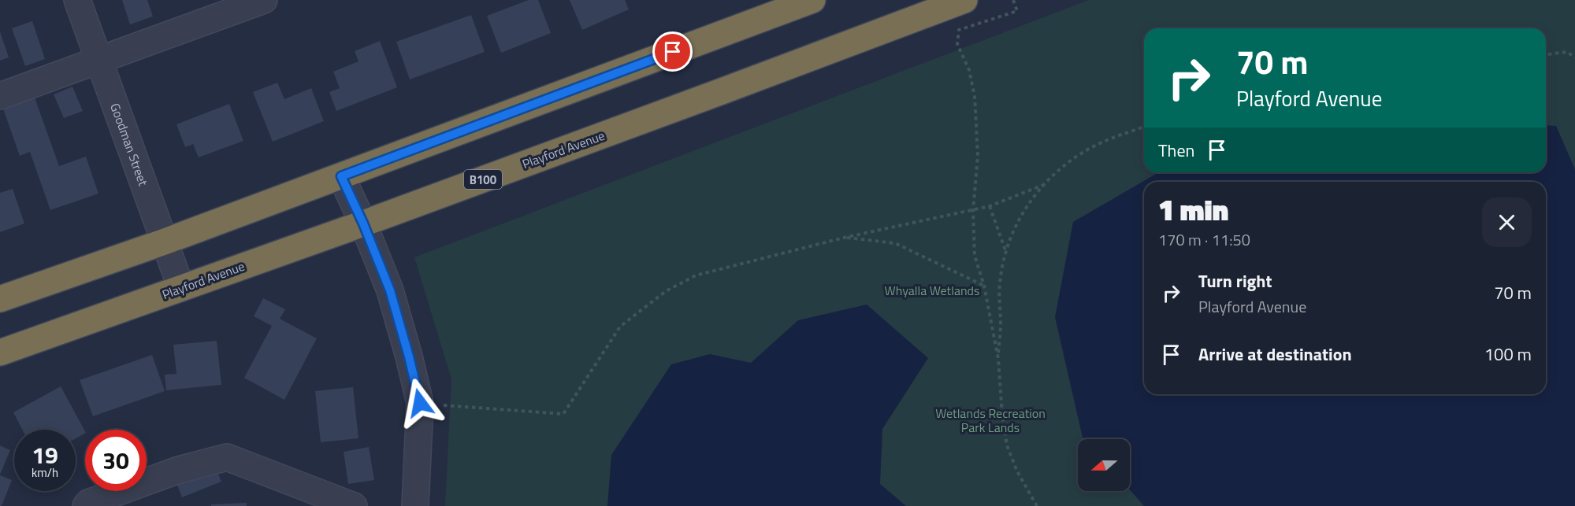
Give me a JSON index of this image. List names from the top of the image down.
{
  "streets": {
    "highway": ["Playford Avenue", "B100"],
    "street": ["Goodman Street"]
  },
  "crossings": [
    ["Goodman Street", "Playford Avenue"]
  ],
  "parks": ["Whyalla Wetlands", "Wetlands Recreation Park Lands"],
  "north": "left",
  "page": {
    "turn": ["70 m", "Playford Avenue"],
    "then": "Then",
    "heading": ["1 min", "170 m · 11:50"],
    "list": [
      {
        "name": "Turn right",
        "note": "Playford Avenue",
        "value": "70 m"
      },
      {
        "name": "Arrive at destination",
        "value": "100 m"
      }
    ],
    "speed": "19 km/h",
    "limit": "30"
  }
}
